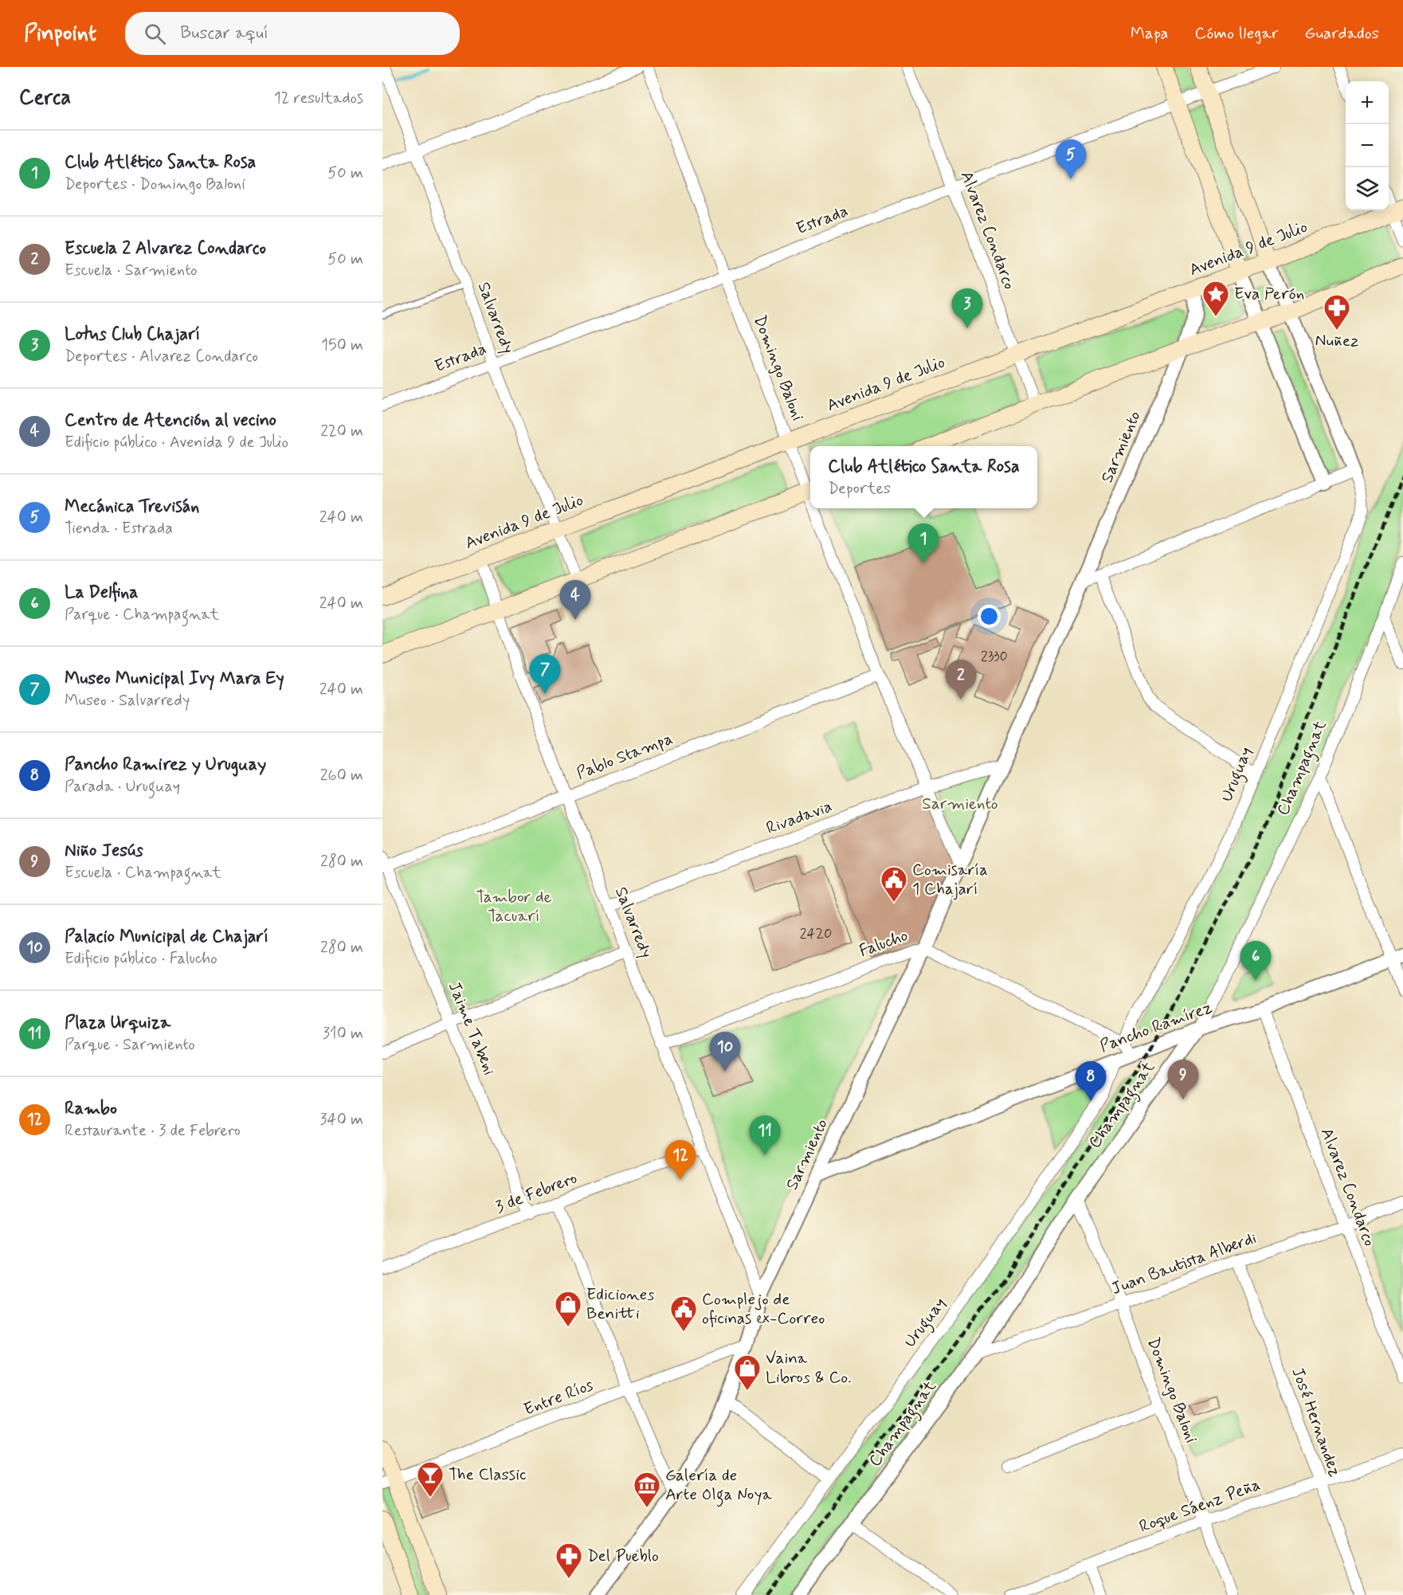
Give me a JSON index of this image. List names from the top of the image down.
{
  "streets": {
    "main road": ["Avenida 9 de Julio"],
    "street": [
      "Estrada",
      "Alvarez Condarco",
      "Salvarredy",
      "Domingo Baloni",
      "Sarmiento",
      "Pablo Stampa",
      "Champagnat",
      "Uruguay",
      "Rivadavia",
      "Falucho",
      "Pancho Ramírez",
      "Jaime Tabeni",
      "3 de Febrero",
      "Juan Bautista Alberdi",
      "Entre Ríos",
      "José Hernandez",
      "Roque Sáenz Peña"
    ]
  },
  "crossings": [
    ["Estrada", "Alvarez Condarco"],
    ["Estrada", "Salvarredy"],
    ["Estrada", "Domingo Baloni"],
    ["Alvarez Condarco", "Avenida 9 de Julio"],
    ["Alvarez Condarco", "Pancho Ramírez"],
    ["Alvarez Condarco", "Juan Bautista Alberdi"],
    ["Avenida 9 de Julio", "Salvarredy"],
    ["Avenida 9 de Julio", "Domingo Baloni"],
    ["Avenida 9 de Julio", "Sarmiento"],
    ["Salvarredy", "Sarmiento"],
    ["Salvarredy", "Pablo Stampa"],
    ["Salvarredy", "Rivadavia"],
    ["Salvarredy", "Falucho"],
    ["Salvarredy", "3 de Febrero"],
    ["Domingo Baloni", "Sarmiento"],
    ["Domingo Baloni", "Pablo Stampa"],
    ["Domingo Baloni", "Champagnat"],
    ["Domingo Baloni", "Rivadavia"],
    ["Domingo Baloni", "Juan Bautista Alberdi"],
    ["Domingo Baloni", "Roque Sáenz Peña"],
    ["Sarmiento", "Rivadavia"],
    ["Sarmiento", "Falucho"],
    ["Sarmiento", "Pancho Ramírez"],
    ["Sarmiento", "Entre Ríos"],
    ["Pablo Stampa", "Jaime Tabeni"],
    ["Champagnat", "Pancho Ramírez"],
    ["Champagnat", "Juan Bautista Alberdi"],
    ["Uruguay", "Falucho"],
    ["Uruguay", "Pancho Ramírez"],
    ["Falucho", "Pancho Ramírez"],
    ["Jaime Tabeni", "3 de Febrero"],
    ["Juan Bautista Alberdi", "José Hernandez"],
    ["José Hernandez", "Roque Sáenz Peña"]
  ],
  "parks": ["Sarmiento", "Tambor de Tacuarí"],
  "places": {
    "place": ["Eva Perón"],
    "pharmacy": ["Nuñez", "Del Pueblo"],
    "public building": ["Comisaría 1 Chajarí", "Complejo de oficinas ex-Correo"],
    "shop": ["Ediciones Benitti", "Vaina Libros & Co."],
    "bar": ["The Classic"],
    "museum": ["Galería de Arte Olga Noya"]
  },
  "house_numbers": ["2330", "2420"],
  "page": {
    "header": "Pinpoint",
    "search": "Buscar aquí",
    "nav": ["Mapa", "Cómo llegar", "Guardados"],
    "heading": ["Cerca", "12 resultados"],
    "map_buttons": ["+", "−"],
    "list": [
      {
        "mark": "1",
        "name": "Club Atlético Santa Rosa",
        "note": "Deportes · Domingo Baloni",
        "value": "50 m"
      },
      {
        "mark": "2",
        "name": "Escuela 2 Alvarez Condarco",
        "note": "Escuela · Sarmiento",
        "value": "50 m"
      },
      {
        "mark": "3",
        "name": "Lotus Club Chajarí",
        "note": "Deportes · Alvarez Condarco",
        "value": "150 m"
      },
      {
        "mark": "4",
        "name": "Centro de Atención al vecino",
        "note": "Edificio público · Avenida 9 de Julio",
        "value": "220 m"
      },
      {
        "mark": "5",
        "name": "Mecánica Trevisán",
        "note": "Tienda · Estrada",
        "value": "240 m"
      },
      {
        "mark": "6",
        "name": "La Delfina",
        "note": "Parque · Champagnat",
        "value": "240 m"
      },
      {
        "mark": "7",
        "name": "Museo Municipal Ivy Mara Ey",
        "note": "Museo · Salvarredy",
        "value": "240 m"
      },
      {
        "mark": "8",
        "name": "Pancho Ramirez y Uruguay",
        "note": "Parada · Uruguay",
        "value": "260 m"
      },
      {
        "mark": "9",
        "name": "Niño Jesús",
        "note": "Escuela · Champagnat",
        "value": "280 m"
      },
      {
        "mark": "10",
        "name": "Palacio Municipal de Chajarí",
        "note": "Edificio público · Falucho",
        "value": "280 m"
      },
      {
        "mark": "11",
        "name": "Plaza Urquiza",
        "note": "Parque · Sarmiento",
        "value": "310 m"
      },
      {
        "mark": "12",
        "name": "Rambo",
        "note": "Restaurante · 3 de Febrero",
        "value": "340 m"
      }
    ],
    "pins": [
      "5",
      "3",
      "1",
      "4",
      "7",
      "2",
      "6",
      "10",
      "9",
      "8",
      "11",
      "12"
    ],
    "popup": ["Club Atlético Santa Rosa", "Deportes"]
  }
}
